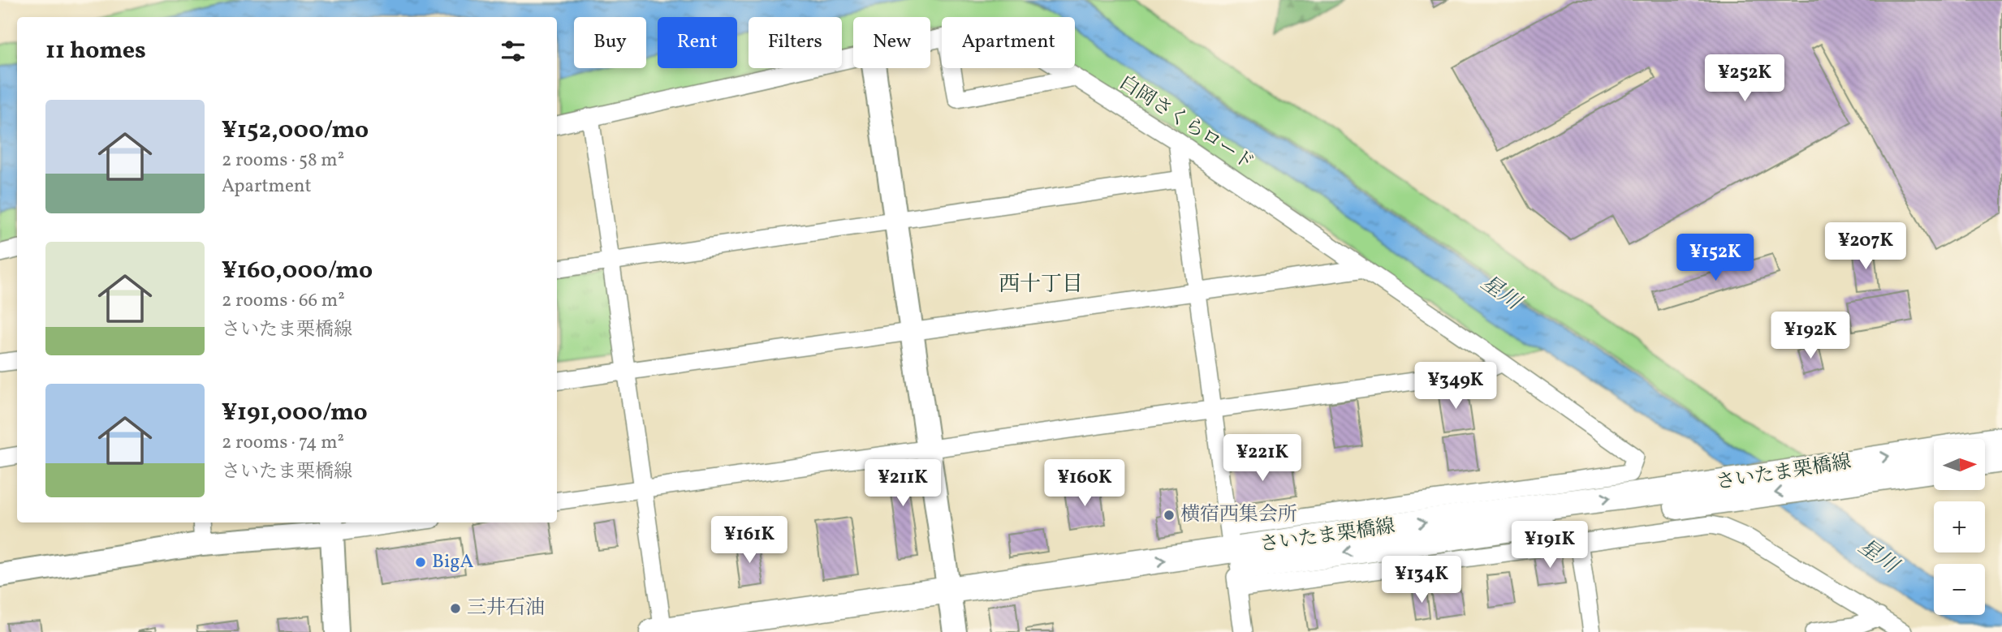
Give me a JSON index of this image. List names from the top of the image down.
{
  "streets": {
    "main road": ["さいたま栗橋線"],
    "street": ["白岡さくらロード"]
  },
  "crossings": [
    ["白岡さくらロード", "さいたま栗橋線"]
  ],
  "districts": ["西十丁目"],
  "water": ["星川"],
  "places": ["横宿西集会所", "BigA", "三井石油"],
  "north": "right",
  "page": {
    "chip": [
      "Buy",
      "Rent",
      "Filters",
      "New",
      "Apartment"
    ],
    "heading": "11 homes",
    "price": [
      "¥252K",
      "¥207K",
      "¥152K",
      "¥192K",
      "¥349K",
      "¥221K",
      "¥211K",
      "¥160K",
      "¥161K",
      "¥191K",
      "¥134K"
    ],
    "list": [
      {
        "name": "¥152,000/mo",
        "note": "2 rooms · 58 m² · Apartment"
      },
      {
        "name": "¥160,000/mo",
        "note": "2 rooms · 66 m² · さいたま栗橋線"
      },
      {
        "name": "¥191,000/mo",
        "note": "2 rooms · 74 m² · さいたま栗橋線"
      }
    ],
    "map_buttons": ["+", "−"]
  }
}
